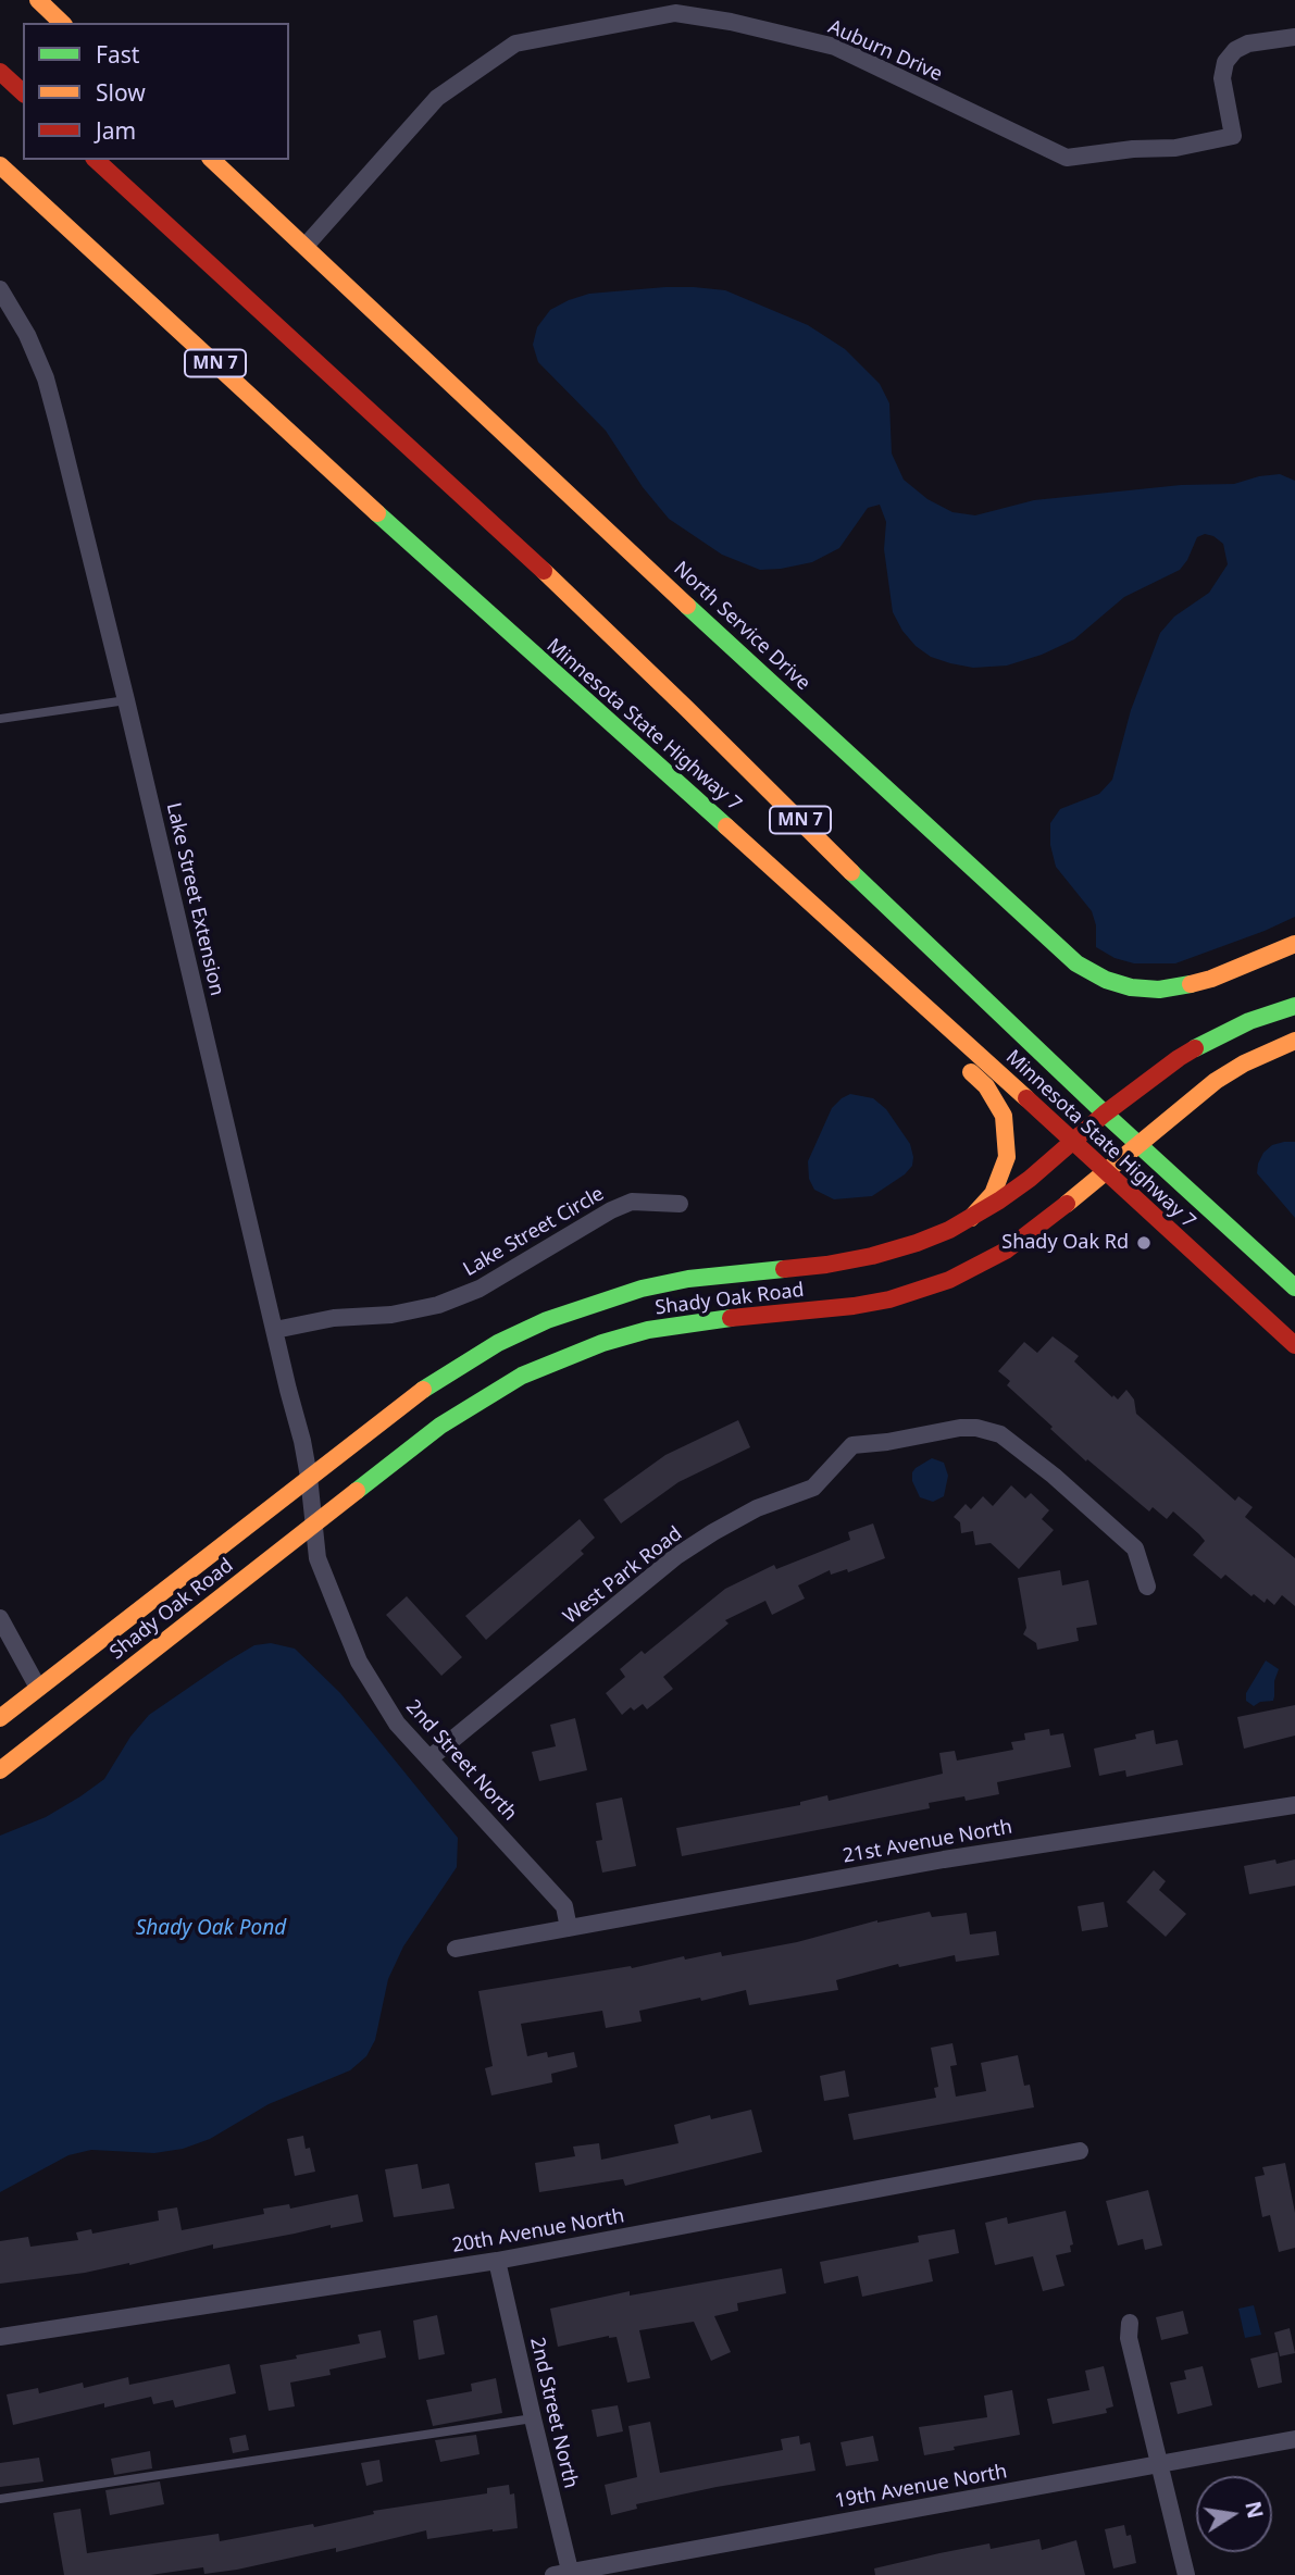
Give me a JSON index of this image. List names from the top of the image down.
{
  "streets": {
    "main road": [
      "MN 7",
      "North Service Drive",
      "Minnesota State Highway 7",
      "Shady Oak Road"
    ],
    "street": [
      "Auburn Drive",
      "Lake Street Extension",
      "Lake Street Circle",
      "West Park Road",
      "2nd Street North",
      "21st Avenue North",
      "20th Avenue North",
      "19th Avenue North"
    ]
  },
  "crossings": [
    ["Auburn Drive", "North Service Drive"],
    ["Minnesota State Highway 7", "Shady Oak Road"],
    ["Lake Street Extension", "Lake Street Circle"],
    ["Lake Street Extension", "Shady Oak Road"],
    ["Lake Street Extension", "2nd Street North"],
    ["Shady Oak Road", "2nd Street North"],
    ["West Park Road", "2nd Street North"],
    ["2nd Street North", "21st Avenue North"],
    ["2nd Street North", "20th Avenue North"],
    ["2nd Street North", "19th Avenue North"]
  ],
  "water": ["Shady Oak Pond"],
  "places": ["Shady Oak Rd"],
  "legend": ["Fast", "Slow", "Jam"],
  "north": "right"
}
